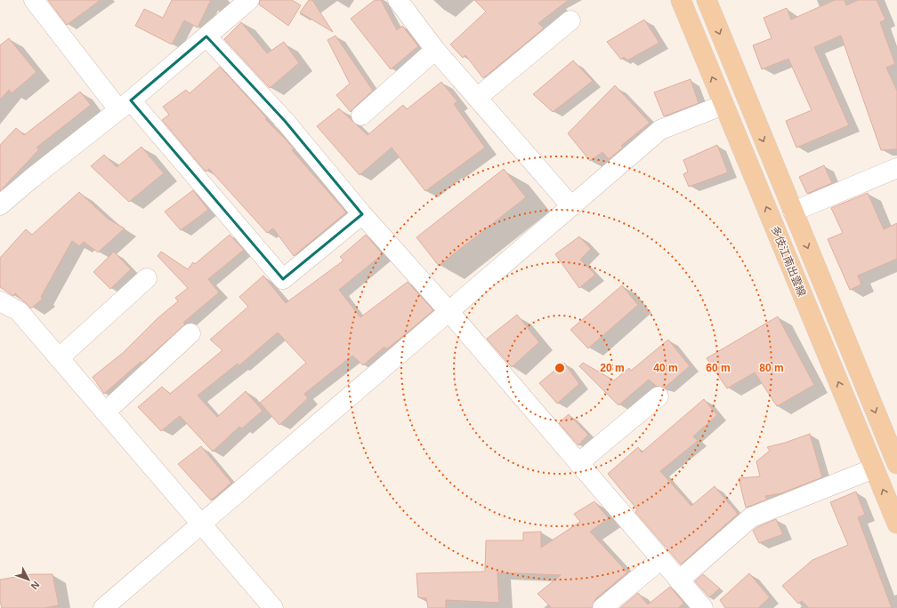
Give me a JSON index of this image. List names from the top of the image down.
{
  "streets": {
    "main road": ["多伎江南出雲線"]
  },
  "north": "bottom right",
  "rings": [
    "20 m",
    "40 m",
    "60 m",
    "80 m"
  ]
}
